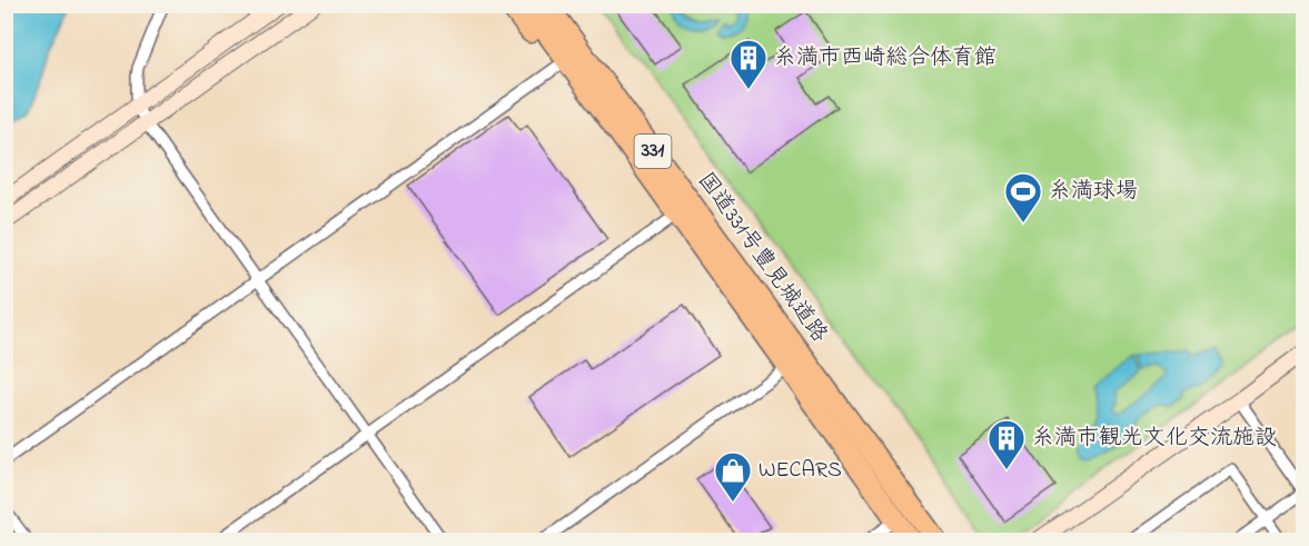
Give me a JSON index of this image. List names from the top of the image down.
{
  "streets": {
    "highway": ["331", "国道331号豊見城道路"]
  },
  "crossings": [
    ["331", "国道331号豊見城道路"]
  ],
  "places": {
    "building": ["糸満市西崎総合体育館", "糸満市観光文化交流施設"],
    "sports": ["糸満球場"],
    "shop": ["WECARS"]
  }
}
